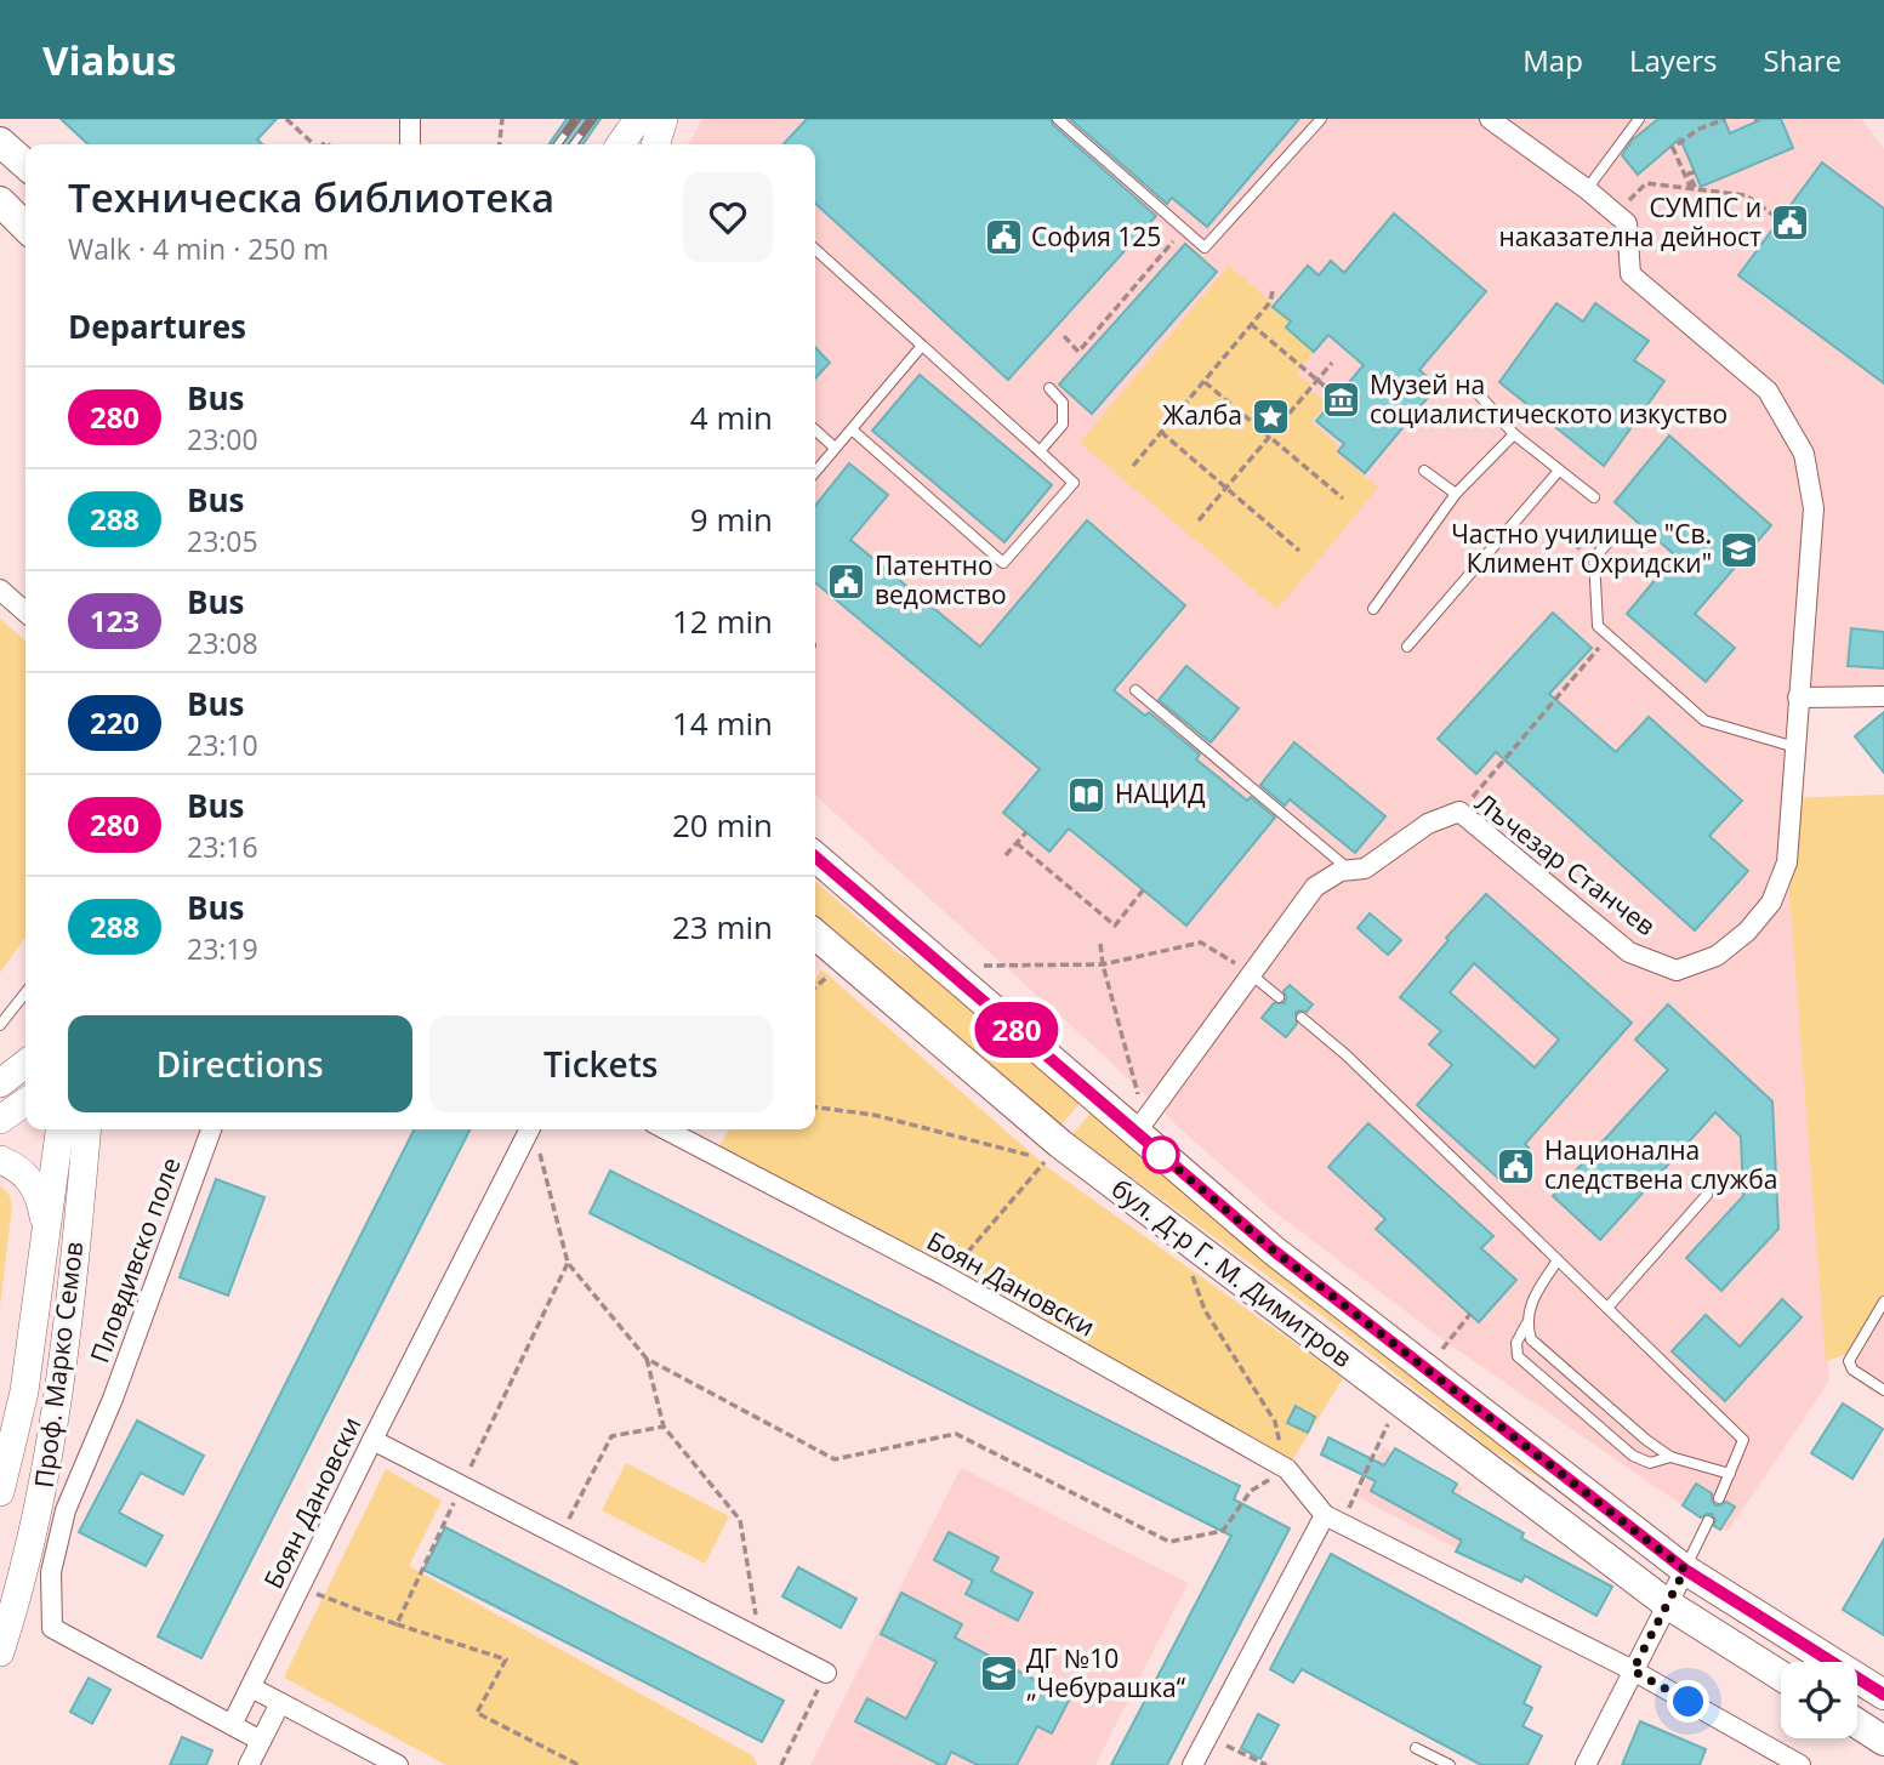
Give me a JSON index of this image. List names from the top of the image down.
{
  "streets": {
    "main road": ["бул. Д-р Г. М. Димитров", "Проф. Марко Семов"],
    "street": ["Лъчезар Станчев", "Пловдивско поле", "Боян Дановски"]
  },
  "crossings": [
    ["Лъчезар Станчев", "бул. Д-р Г. М. Димитров"],
    ["Пловдивско поле", "Боян Дановски"]
  ],
  "places": {
    "public building": [
      "СУМПС и наказателна дейност",
      "София 125",
      "Патентно ведомство",
      "Национална следствена служба"
    ],
    "museum": ["Музей на социалистическото изкуство"],
    "place": ["Жалба"],
    "school or university": ["Частно училище \"Св. Климент Охридски\"", "ДГ №10 „Чебурашка“"],
    "library": ["НАЦИД"]
  },
  "lines": ["bus line 280"],
  "page": {
    "header": "Viabus",
    "nav": ["Map", "Layers", "Share"],
    "on_map": "280",
    "heading": [
      ["Техническа библиотека", "Walk · 4 min · 250 m"],
      "Departures"
    ],
    "list": [
      {
        "mark": "280",
        "name": "Bus",
        "note": "23:00",
        "value": "4 min"
      },
      {
        "mark": "288",
        "name": "Bus",
        "note": "23:05",
        "value": "9 min"
      },
      {
        "mark": "123",
        "name": "Bus",
        "note": "23:08",
        "value": "12 min"
      },
      {
        "mark": "220",
        "name": "Bus",
        "note": "23:10",
        "value": "14 min"
      },
      {
        "mark": "280",
        "name": "Bus",
        "note": "23:16",
        "value": "20 min"
      },
      {
        "mark": "288",
        "name": "Bus",
        "note": "23:19",
        "value": "23 min"
      }
    ],
    "buttons": ["Directions", "Tickets"]
  }
}
